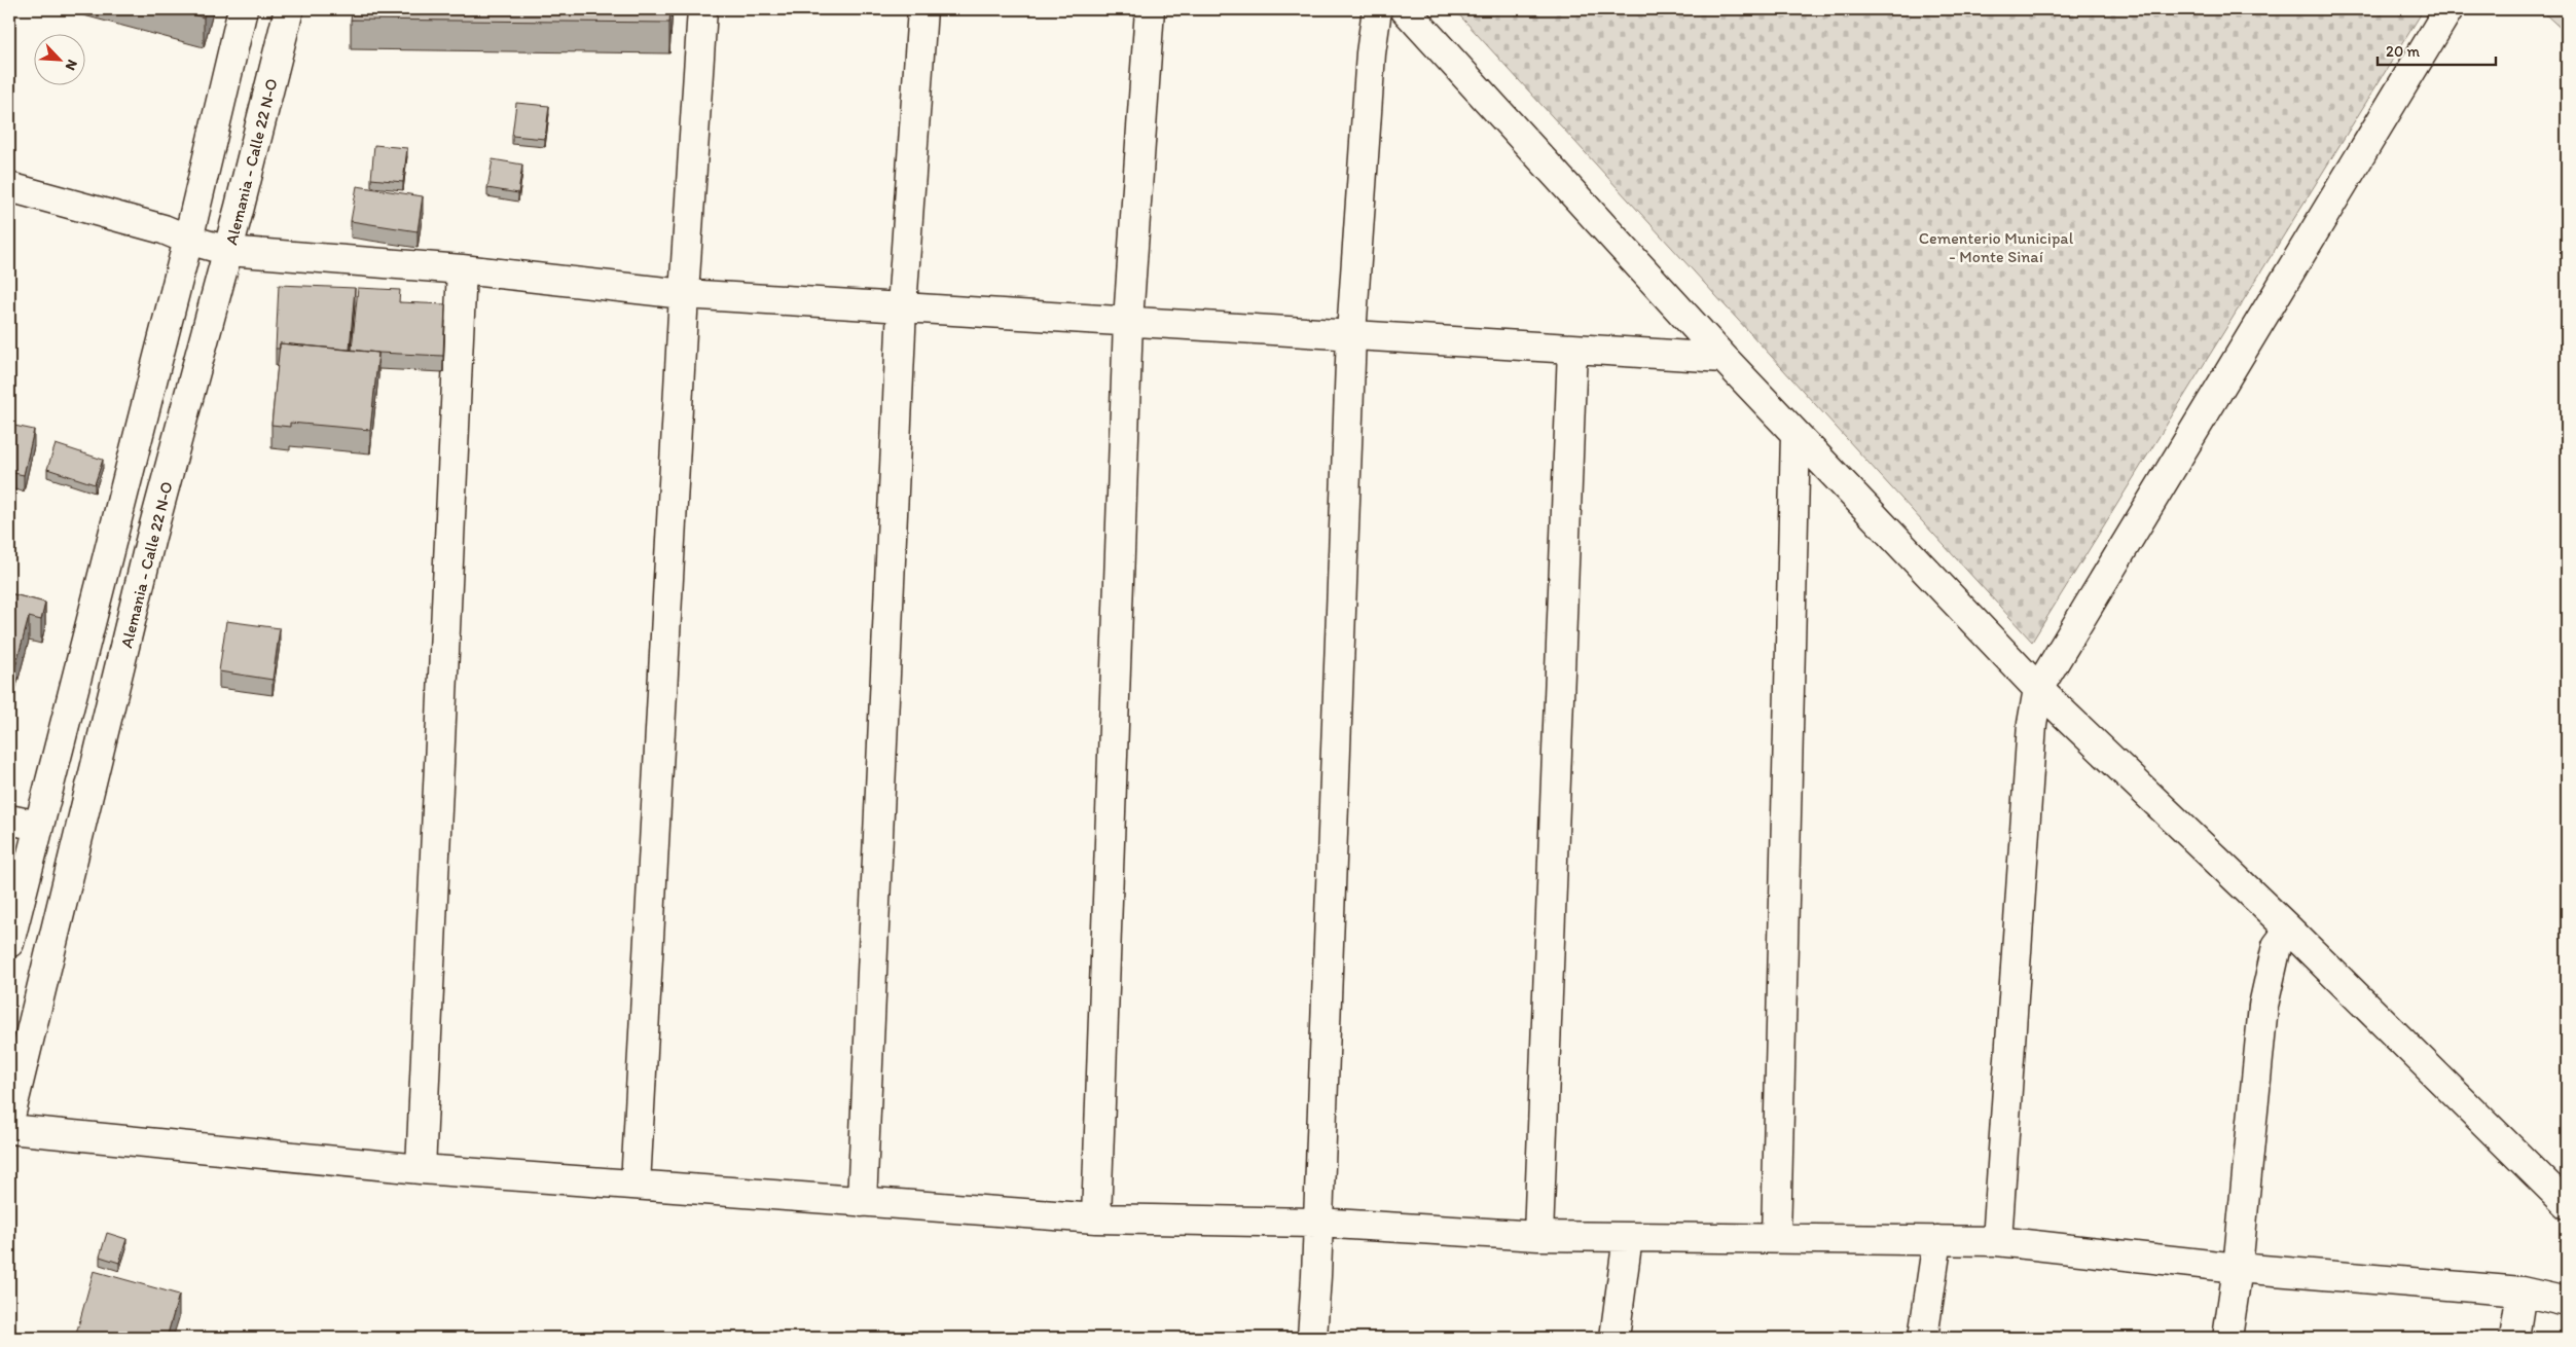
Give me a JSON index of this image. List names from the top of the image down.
{
  "streets": {
    "street": ["Alemania - Calle 22 N-O"]
  },
  "parks": ["Cementerio Municipal - Monte Sinaí"],
  "scale_bar": "20 m",
  "north": "bottom right"
}
